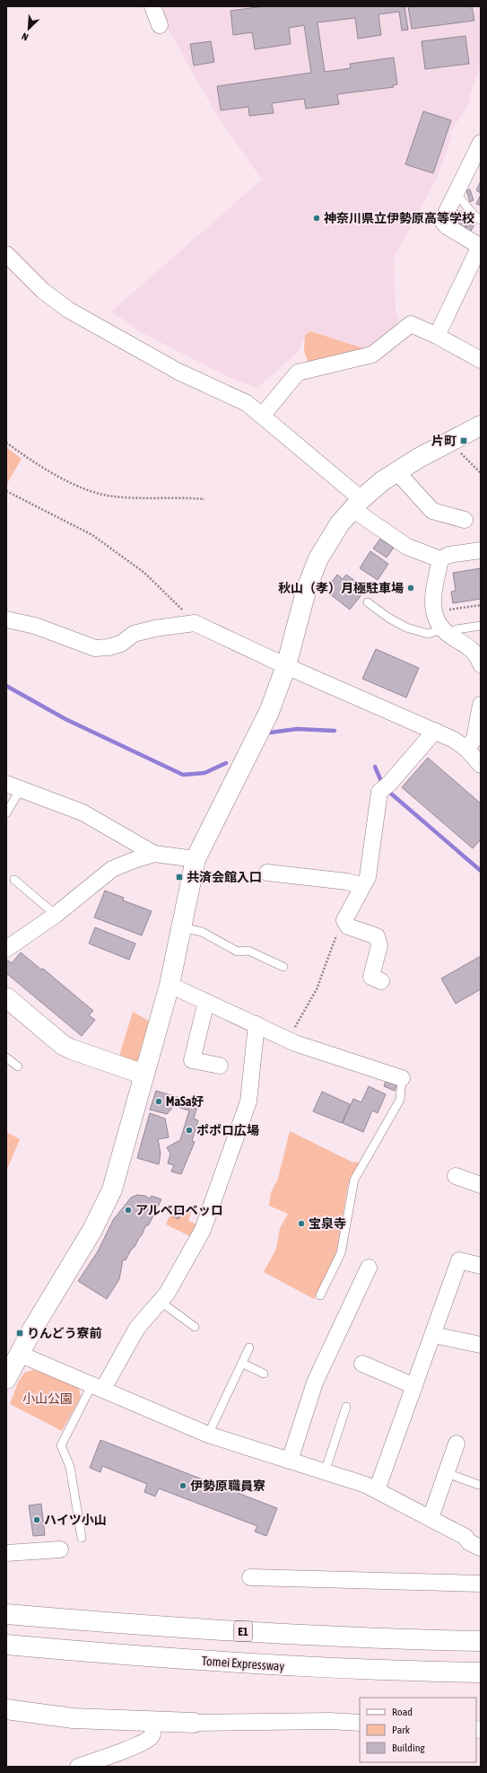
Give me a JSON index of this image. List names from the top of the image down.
{
  "streets": {
    "main road": ["E1", "Tomei Expressway"]
  },
  "parks": ["小山公園"],
  "places": {
    "other": [
      "神奈川県立伊勢原高等学校",
      "秋山（孝）月極駐車場",
      "MaSa好",
      "ポポロ広場",
      "アルベロベッロ",
      "宝泉寺",
      "伊勢原職員寮",
      "ハイツ小山"
    ],
    "transit": ["片町", "共済会館入口", "りんどう寮前"]
  },
  "legend": ["Road", "Park", "Building"],
  "north": "bottom left"
}
